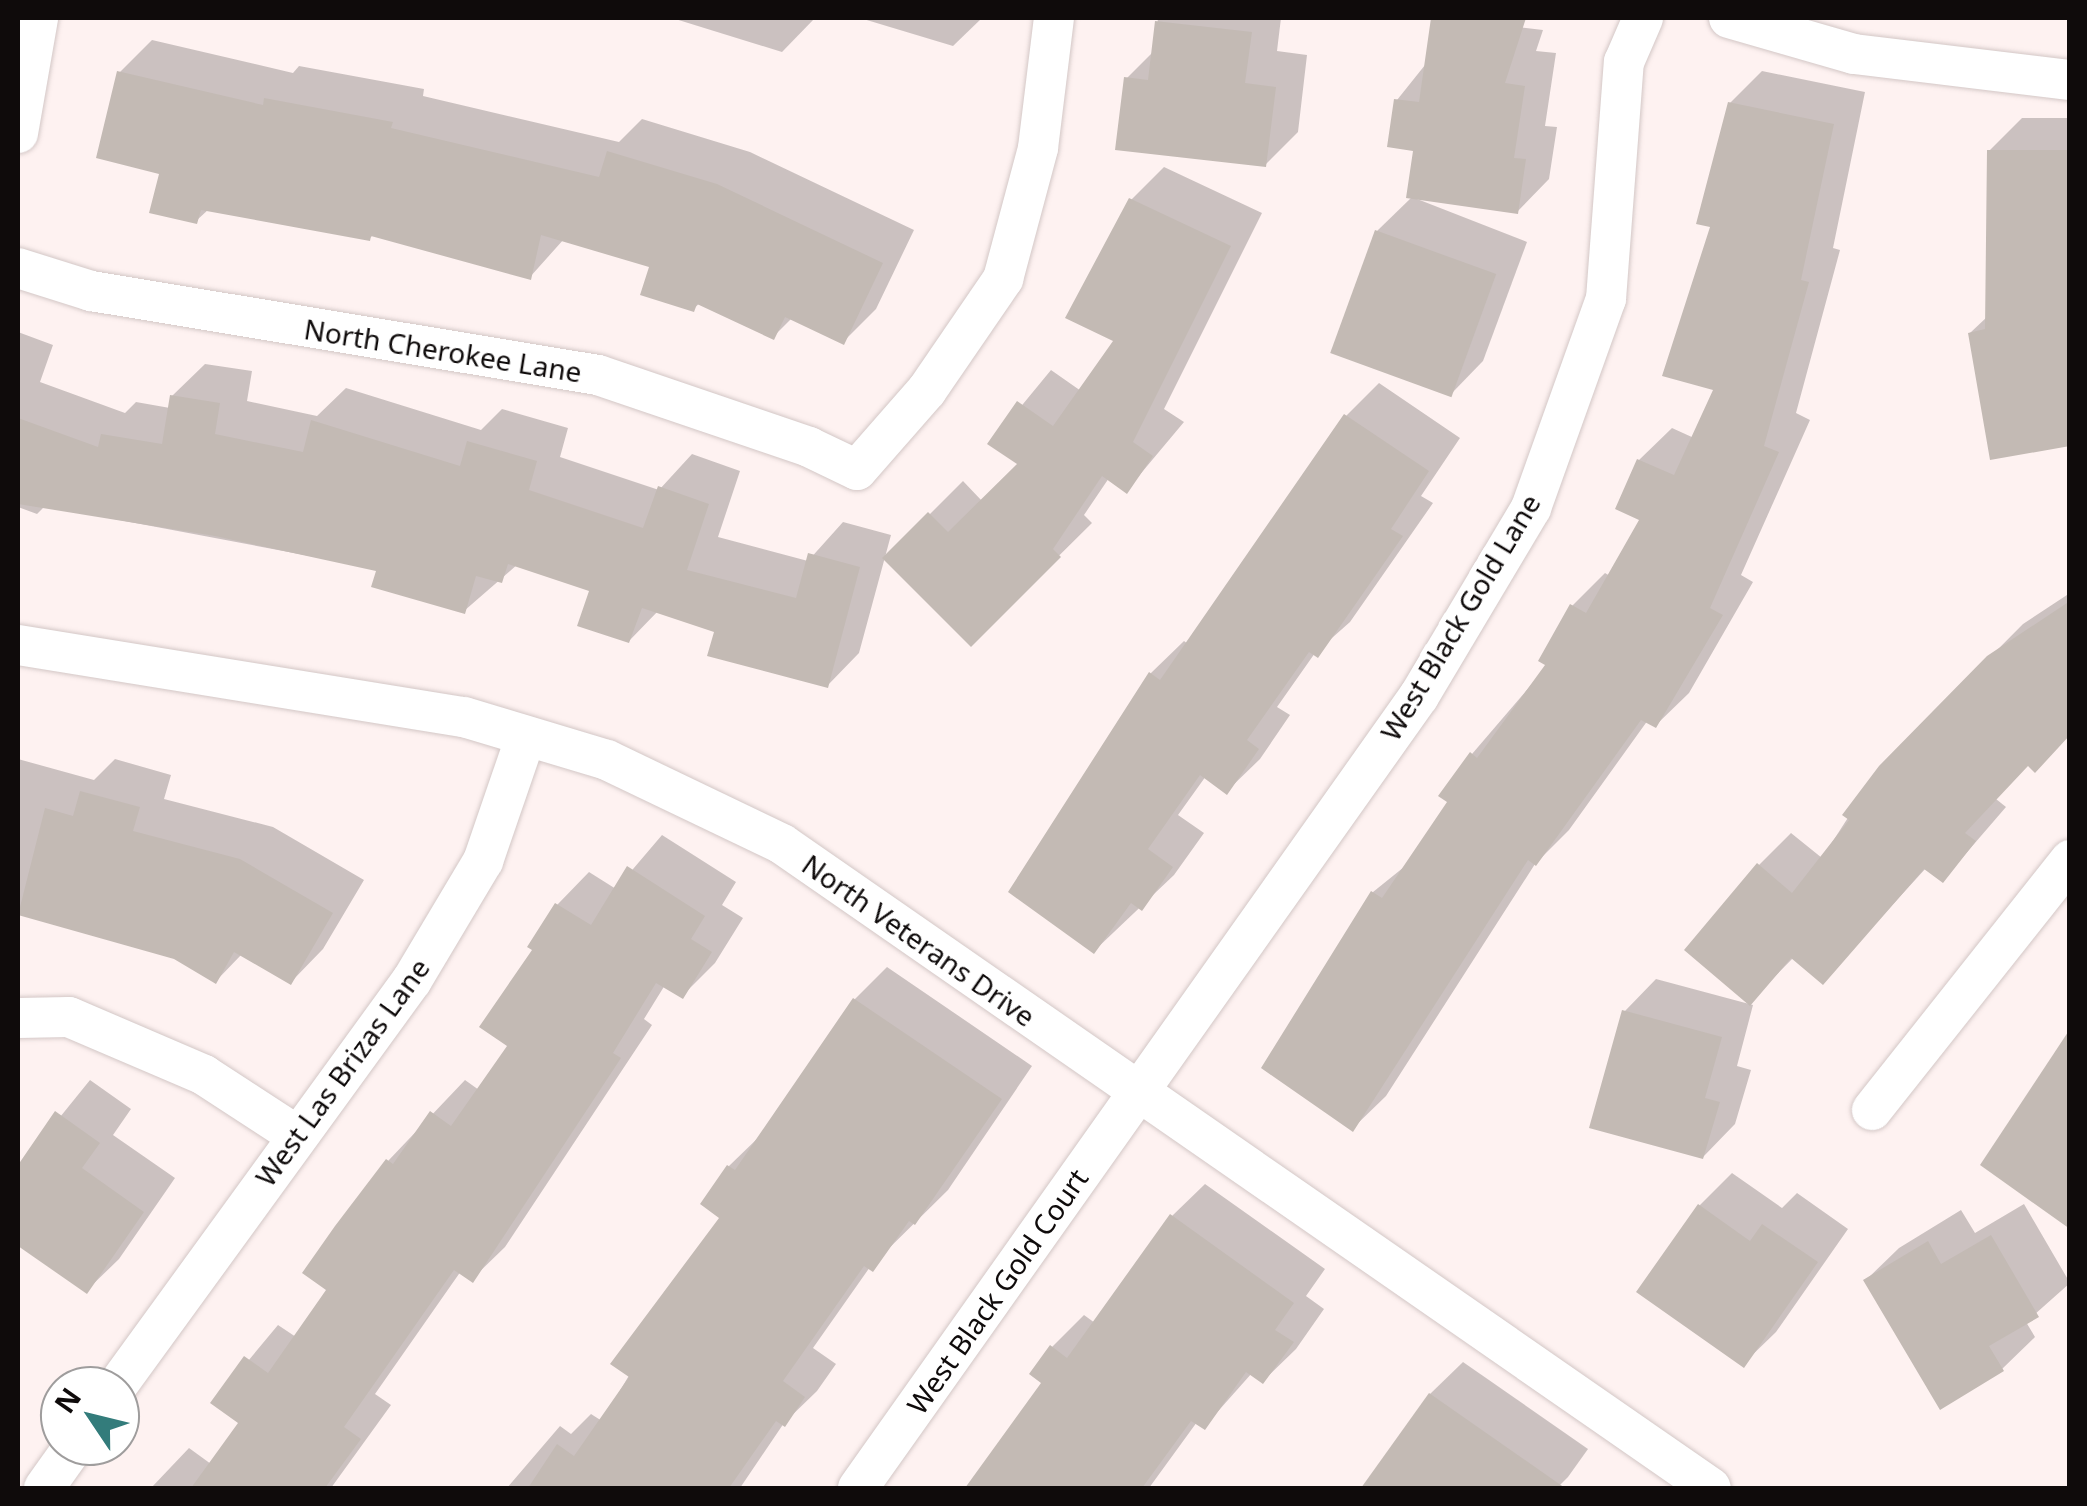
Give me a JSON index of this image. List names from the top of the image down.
{
  "streets": {
    "street": [
      "North Cherokee Lane",
      "West Black Gold Lane",
      "North Veterans Drive",
      "West Las Brizas Lane",
      "West Black Gold Court"
    ]
  },
  "crossings": [
    ["West Black Gold Lane", "North Veterans Drive"],
    ["West Black Gold Lane", "West Black Gold Court"],
    ["North Veterans Drive", "West Las Brizas Lane"],
    ["North Veterans Drive", "West Black Gold Court"]
  ],
  "north": "top left"
}
